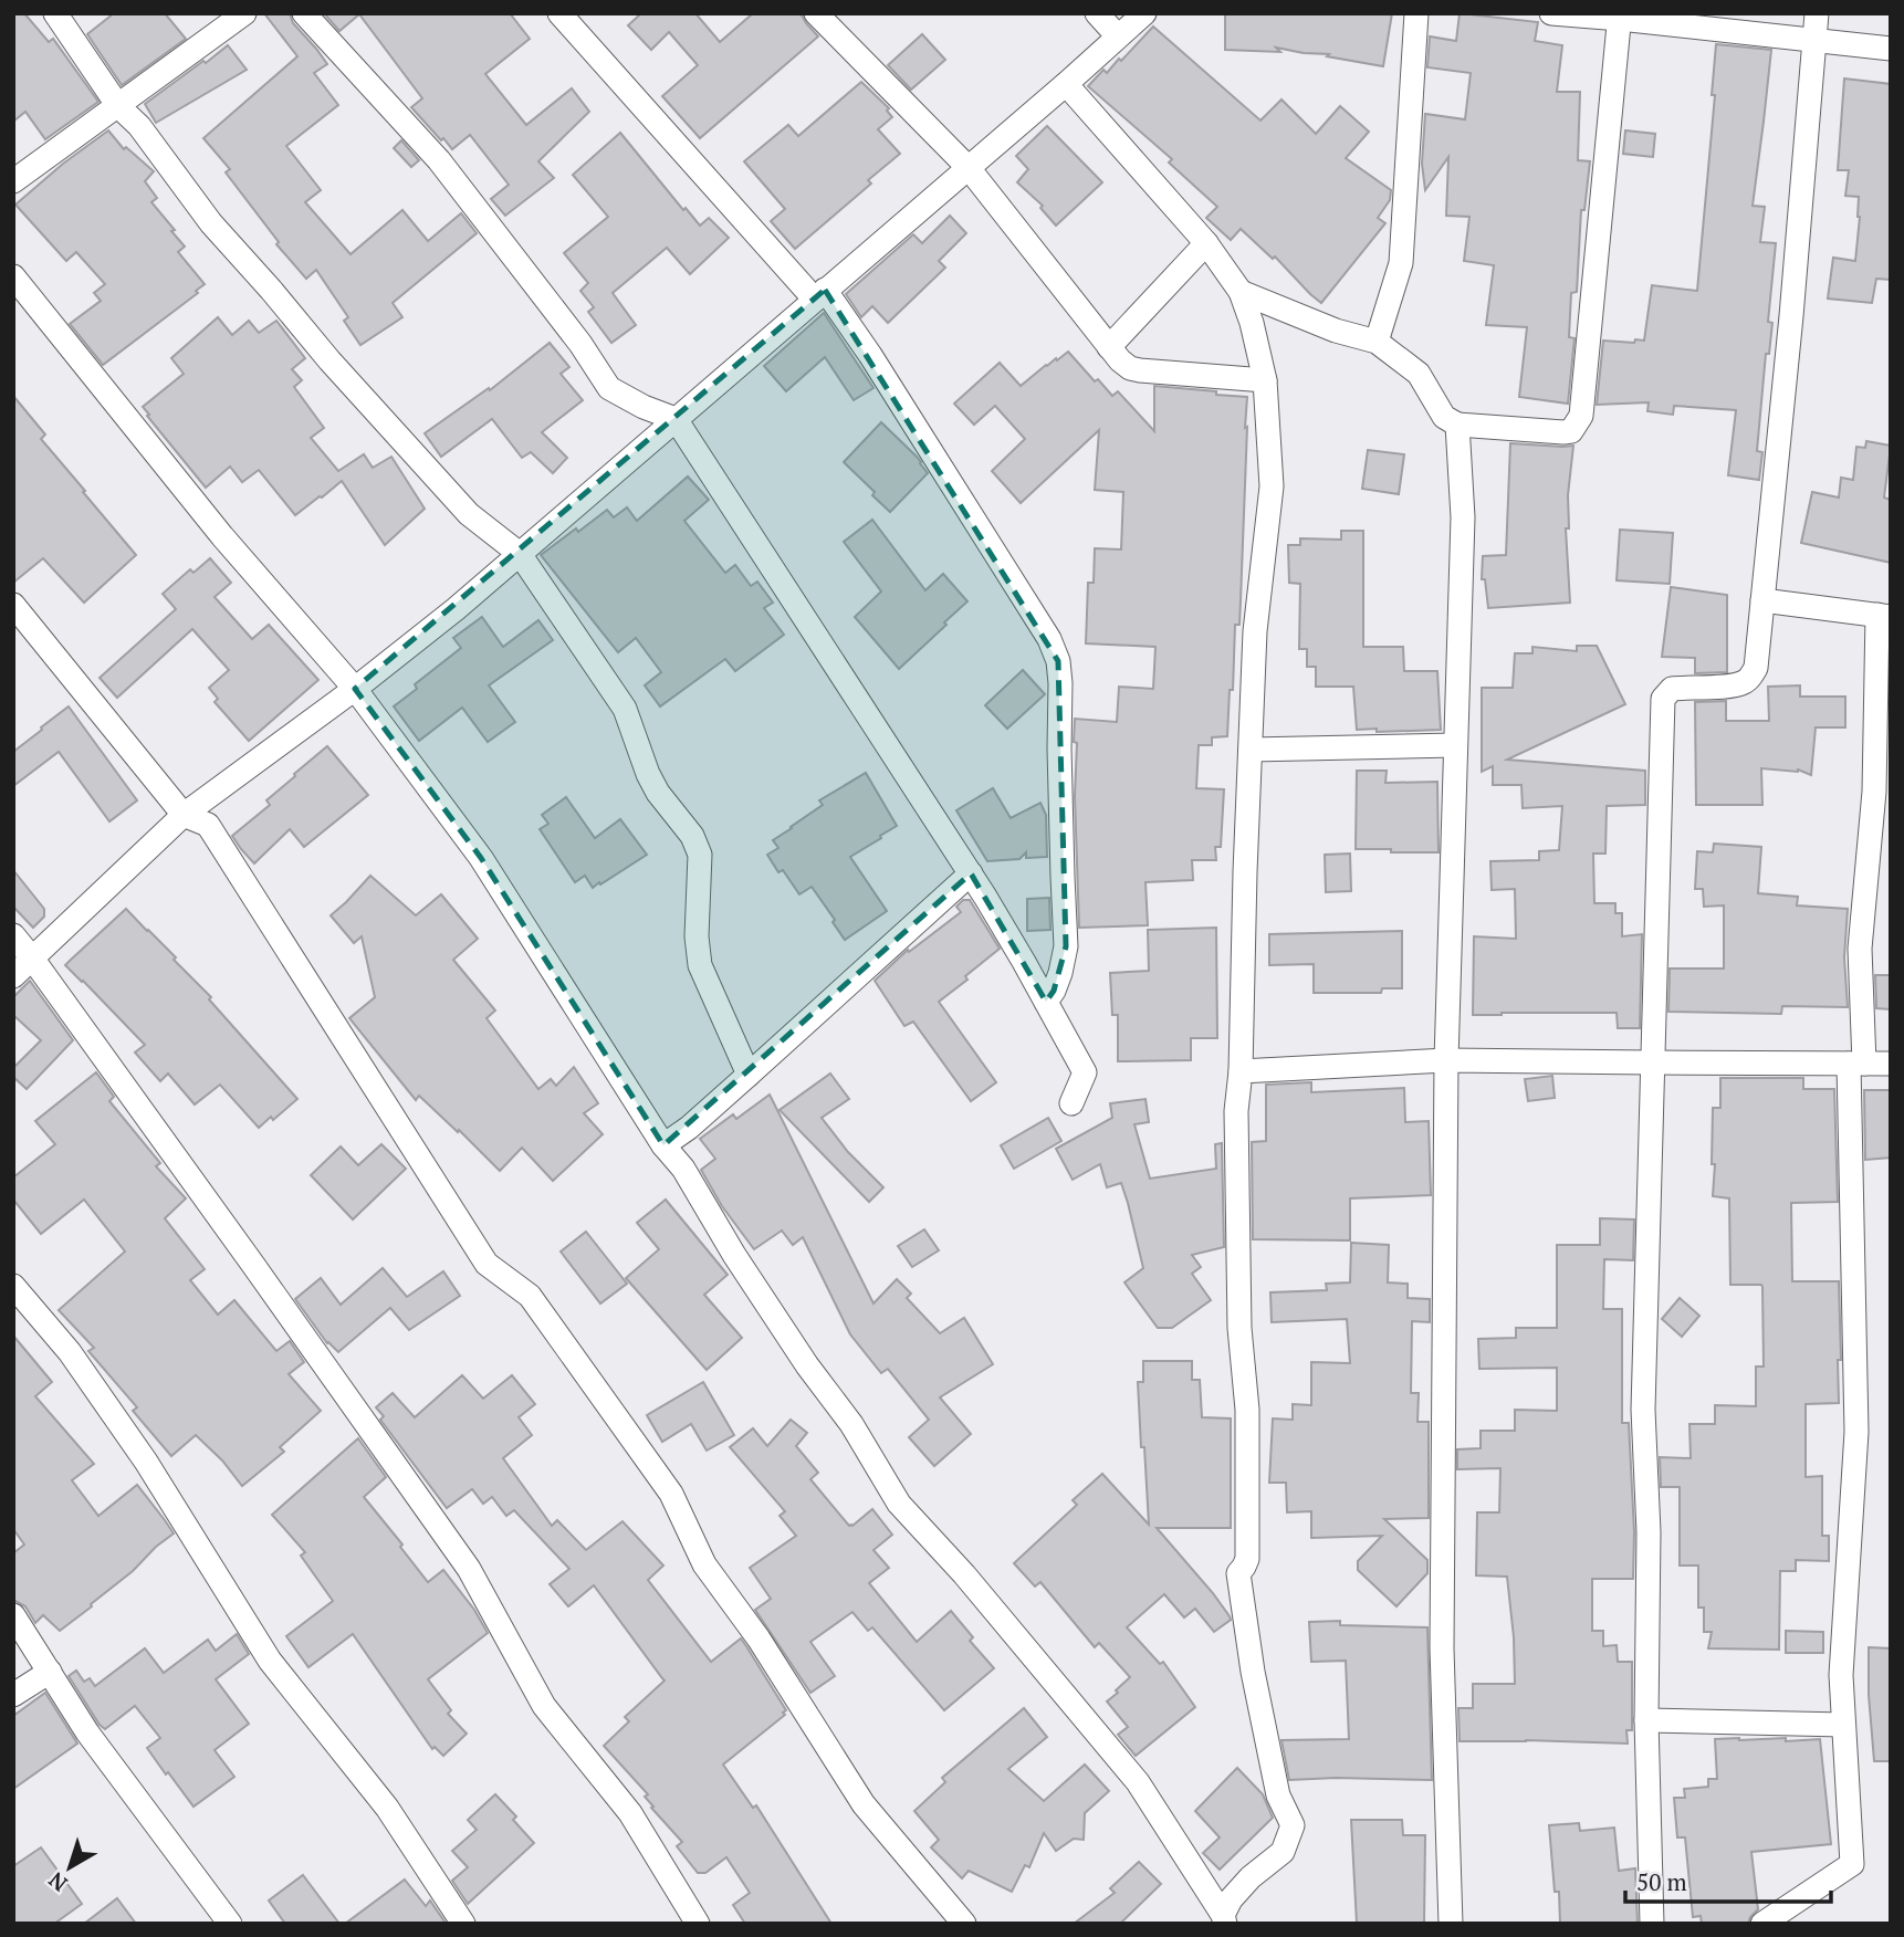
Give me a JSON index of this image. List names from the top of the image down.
{
  "scale_bar": "50 m",
  "north": "bottom left"
}
